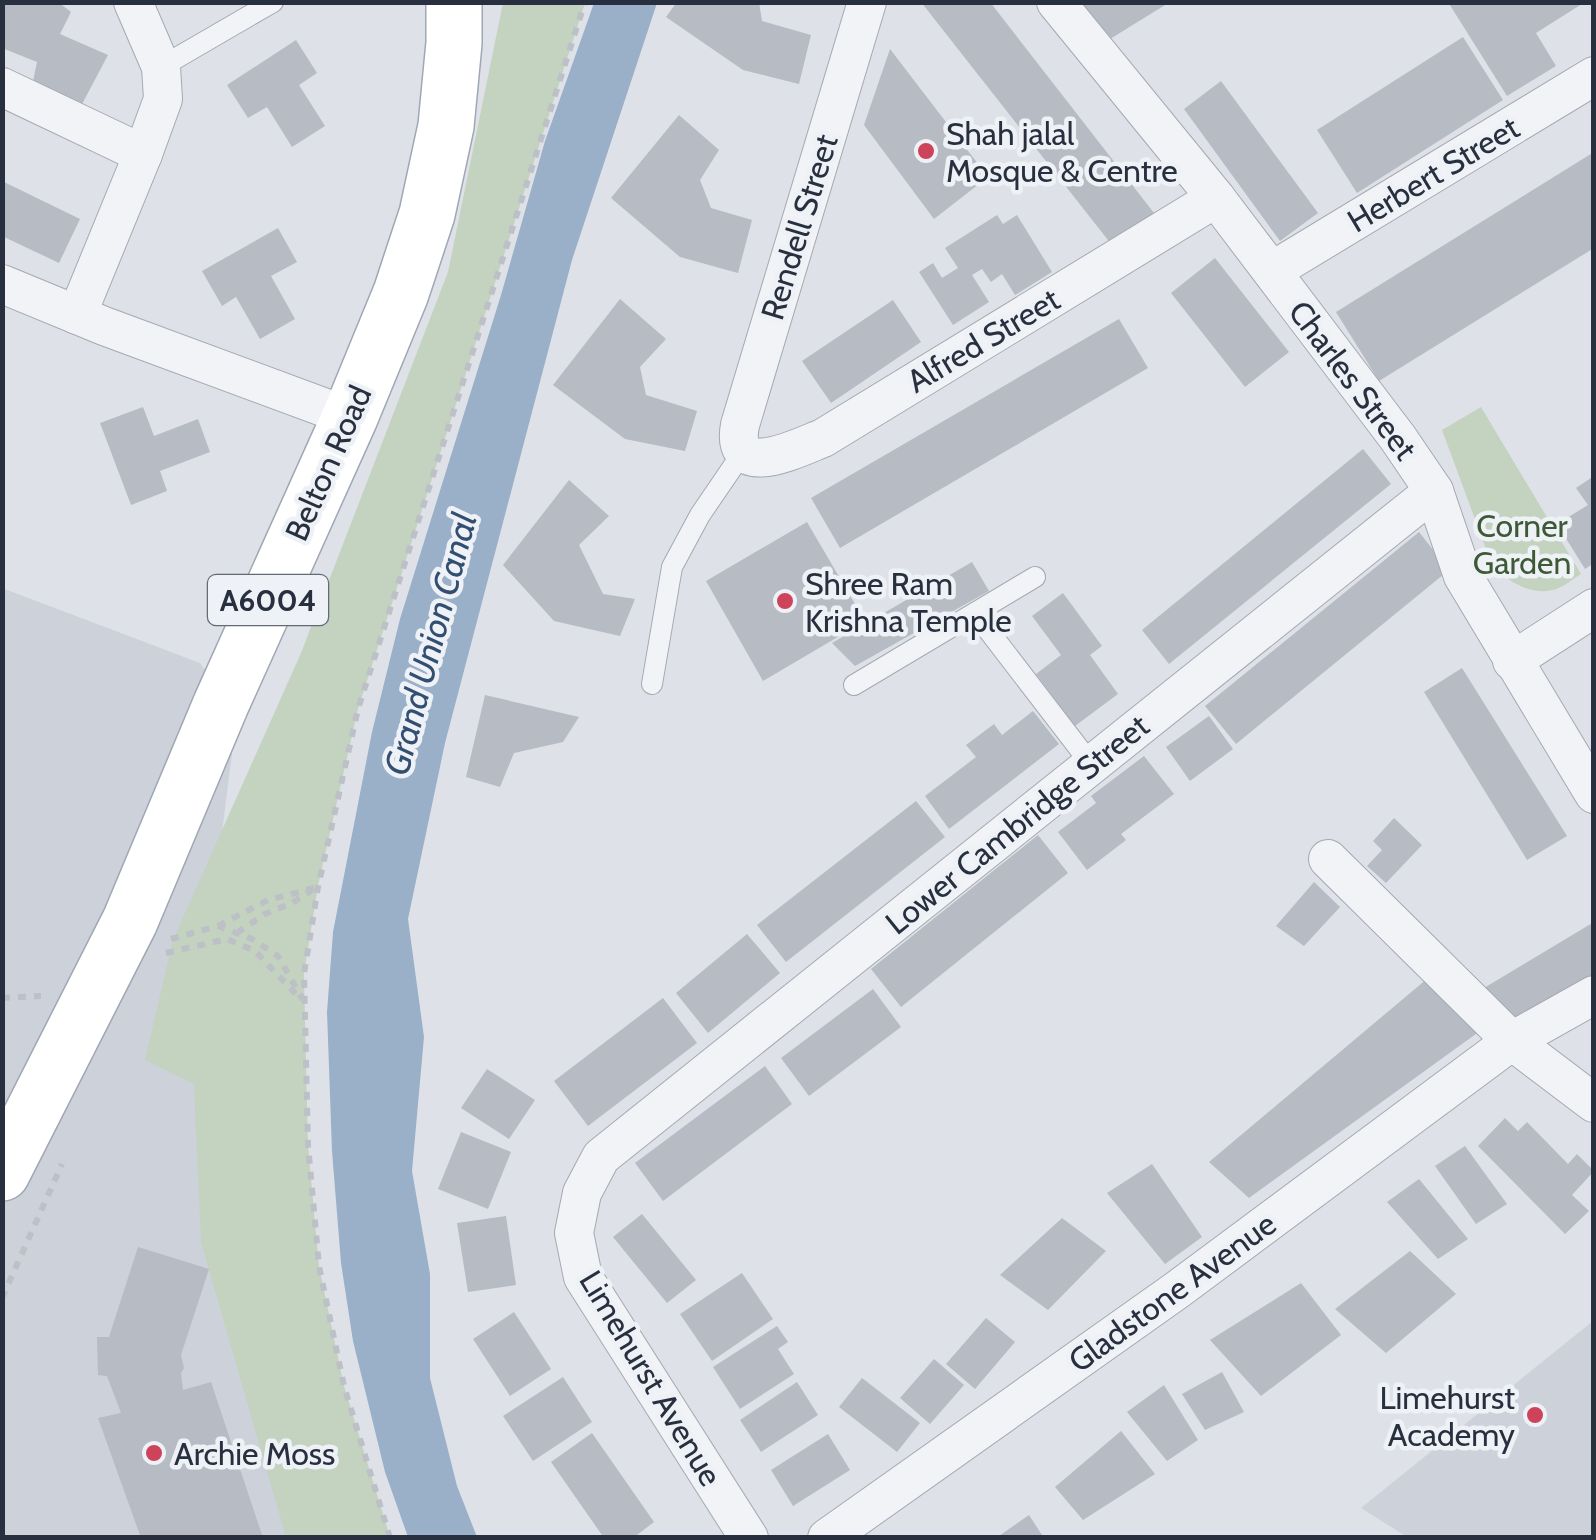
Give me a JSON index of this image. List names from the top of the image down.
{
  "streets": {
    "main road": ["Belton Road", "A6004"],
    "street": [
      "Herbert Street",
      "Rendell Street",
      "Alfred Street",
      "Charles Street",
      "Lower Cambridge Street",
      "Gladstone Avenue",
      "Limehurst Avenue"
    ]
  },
  "crossings": [
    ["Herbert Street", "Charles Street"],
    ["Rendell Street", "Alfred Street"],
    ["Alfred Street", "Charles Street"],
    ["Charles Street", "Lower Cambridge Street"],
    ["Lower Cambridge Street", "Limehurst Avenue"]
  ],
  "water": ["Grand Union Canal"],
  "parks": ["Corner Garden"],
  "places": [
    "Shah jalal Mosque & Centre",
    "Shree Ram Krishna Temple",
    "Limehurst Academy",
    "Archie Moss"
  ]
}
